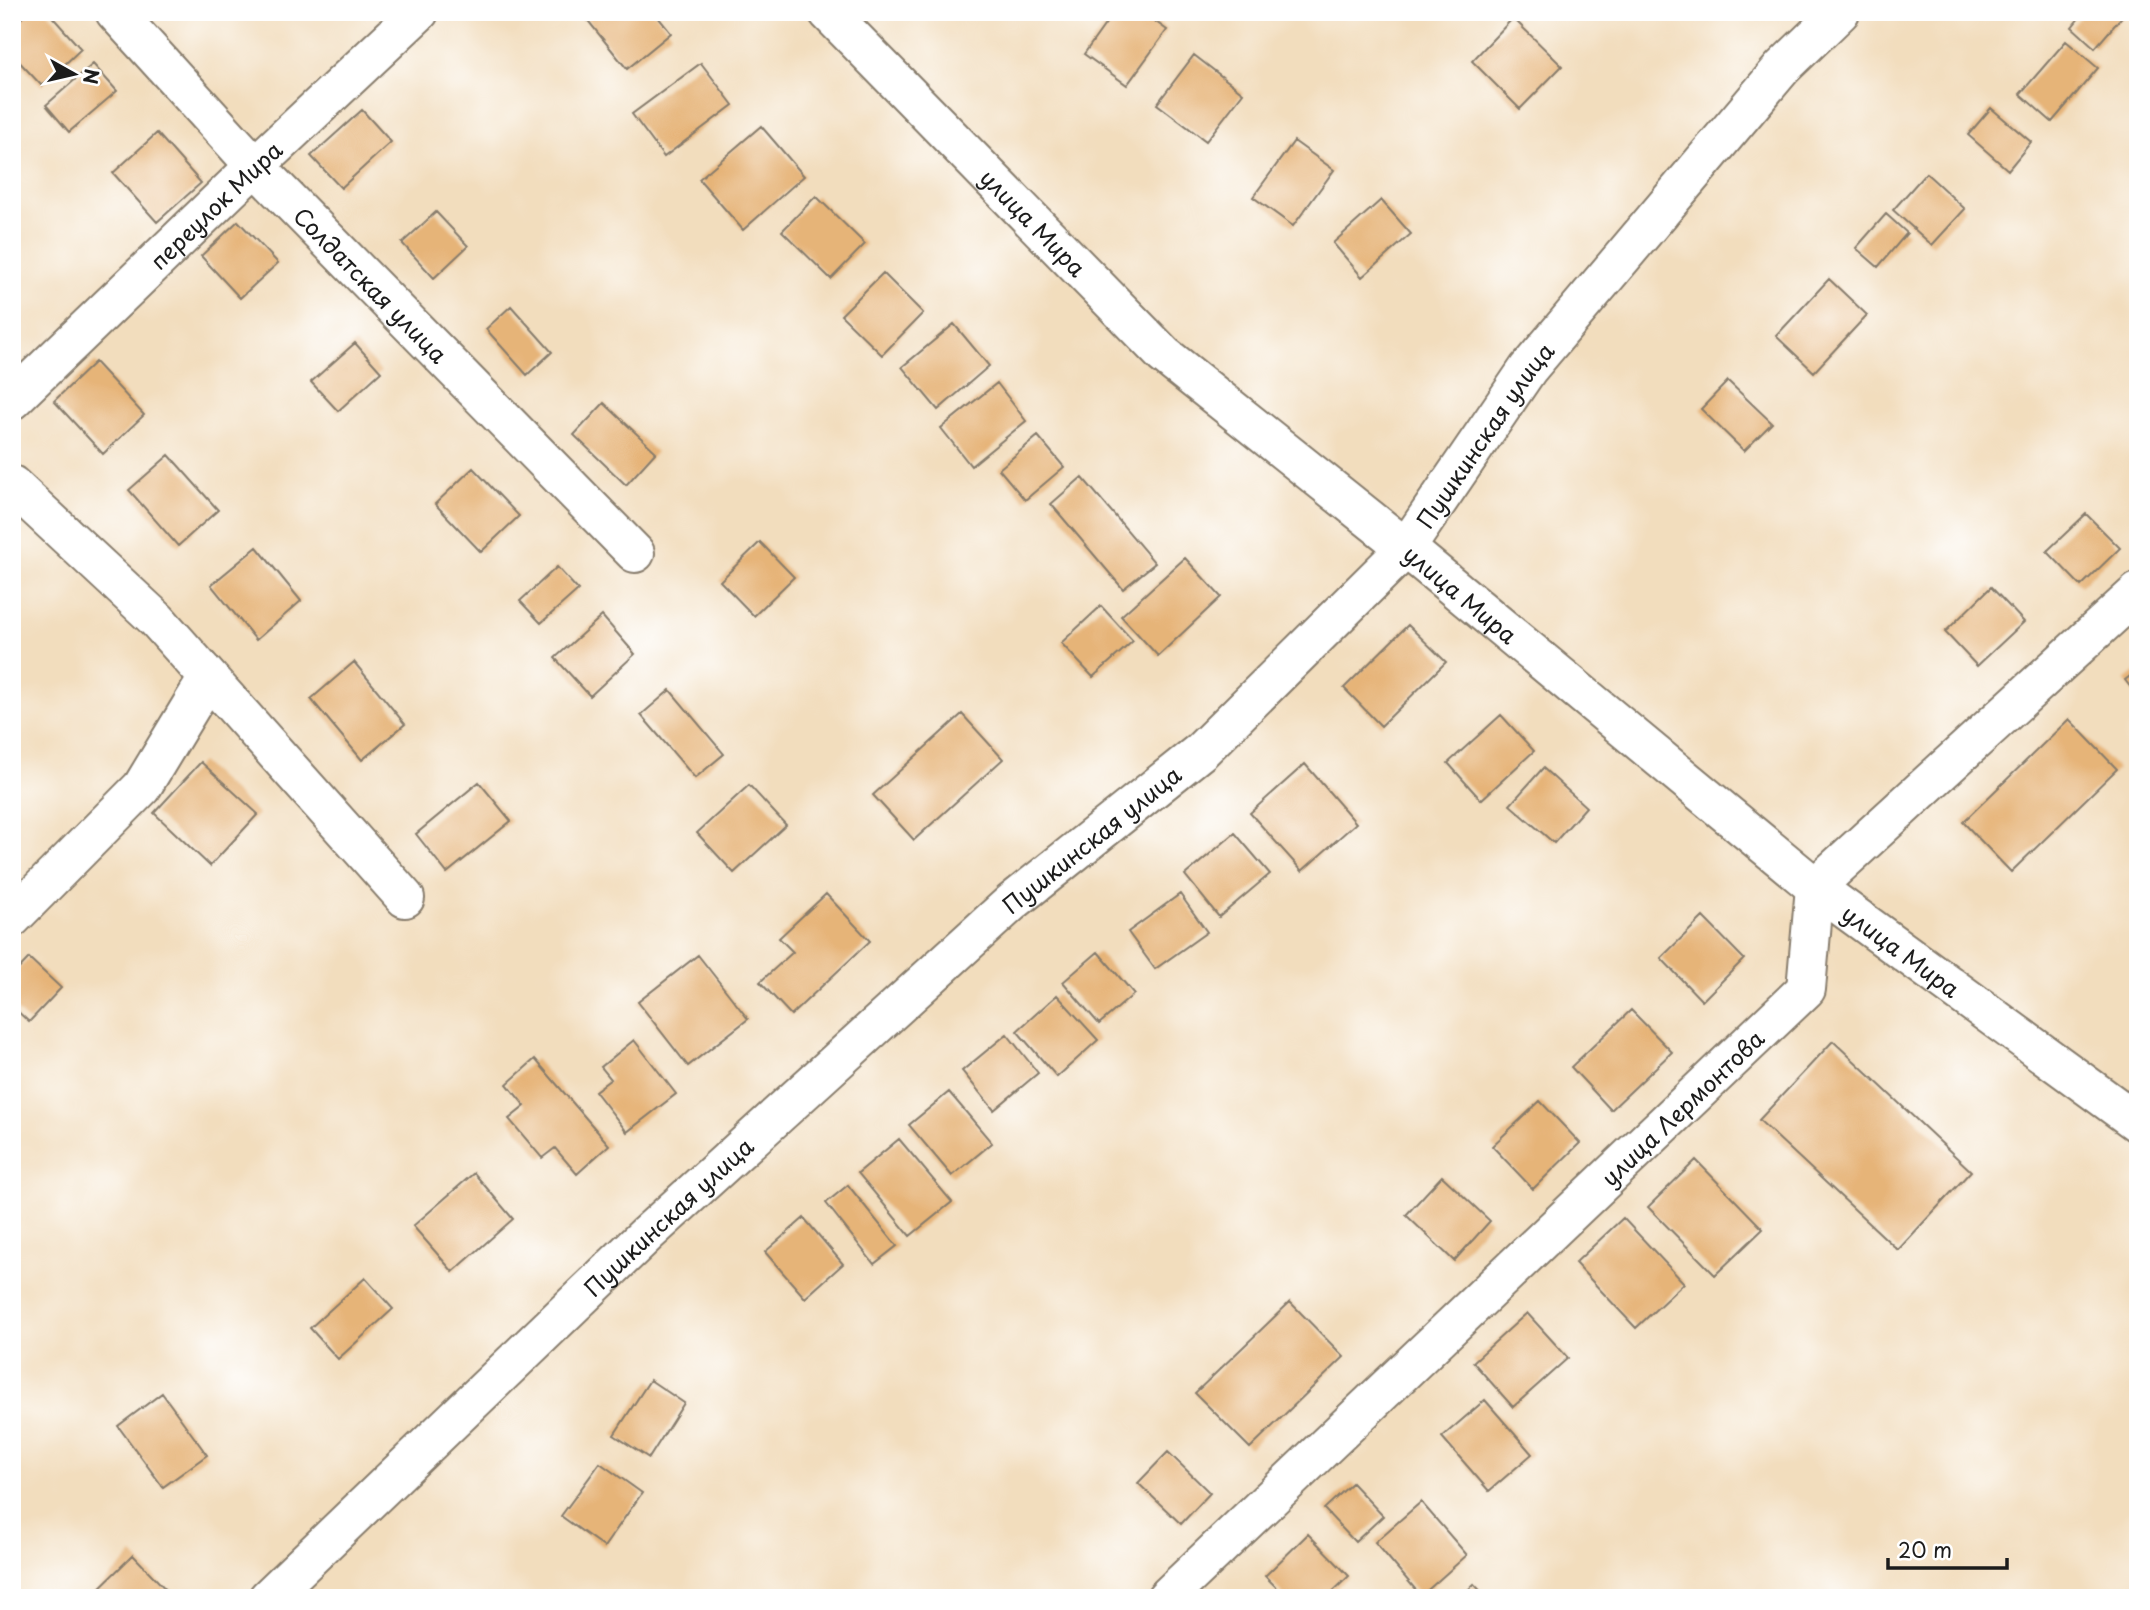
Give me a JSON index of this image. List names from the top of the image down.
{
  "streets": {
    "street": [
      "переулок Мира",
      "улица Мира",
      "Солдатская улица",
      "Пушкинская улица",
      "улица Лермонтова"
    ]
  },
  "crossings": [
    ["переулок Мира", "Солдатская улица"],
    ["улица Мира", "Пушкинская улица"],
    ["улица Мира", "улица Лермонтова"]
  ],
  "scale_bar": "20 m",
  "north": "right"
}
